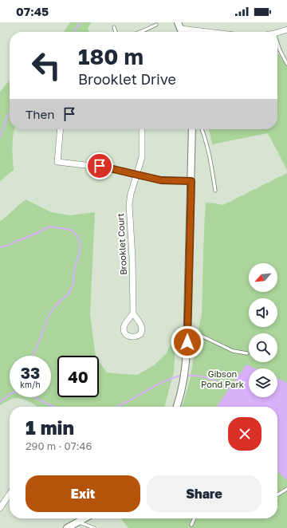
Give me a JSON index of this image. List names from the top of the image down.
{
  "streets": {
    "street": ["Brooklet Court"]
  },
  "parks": ["Gibson Pond Park"],
  "north": "bottom left",
  "page": {
    "status": "07:45",
    "turn": ["180 m", "Brooklet Drive"],
    "then": "Then",
    "speed": "33 km/h",
    "limit": "40",
    "heading": ["1 min", "290 m · 07:46"],
    "buttons": ["Exit", "Share"]
  }
}
